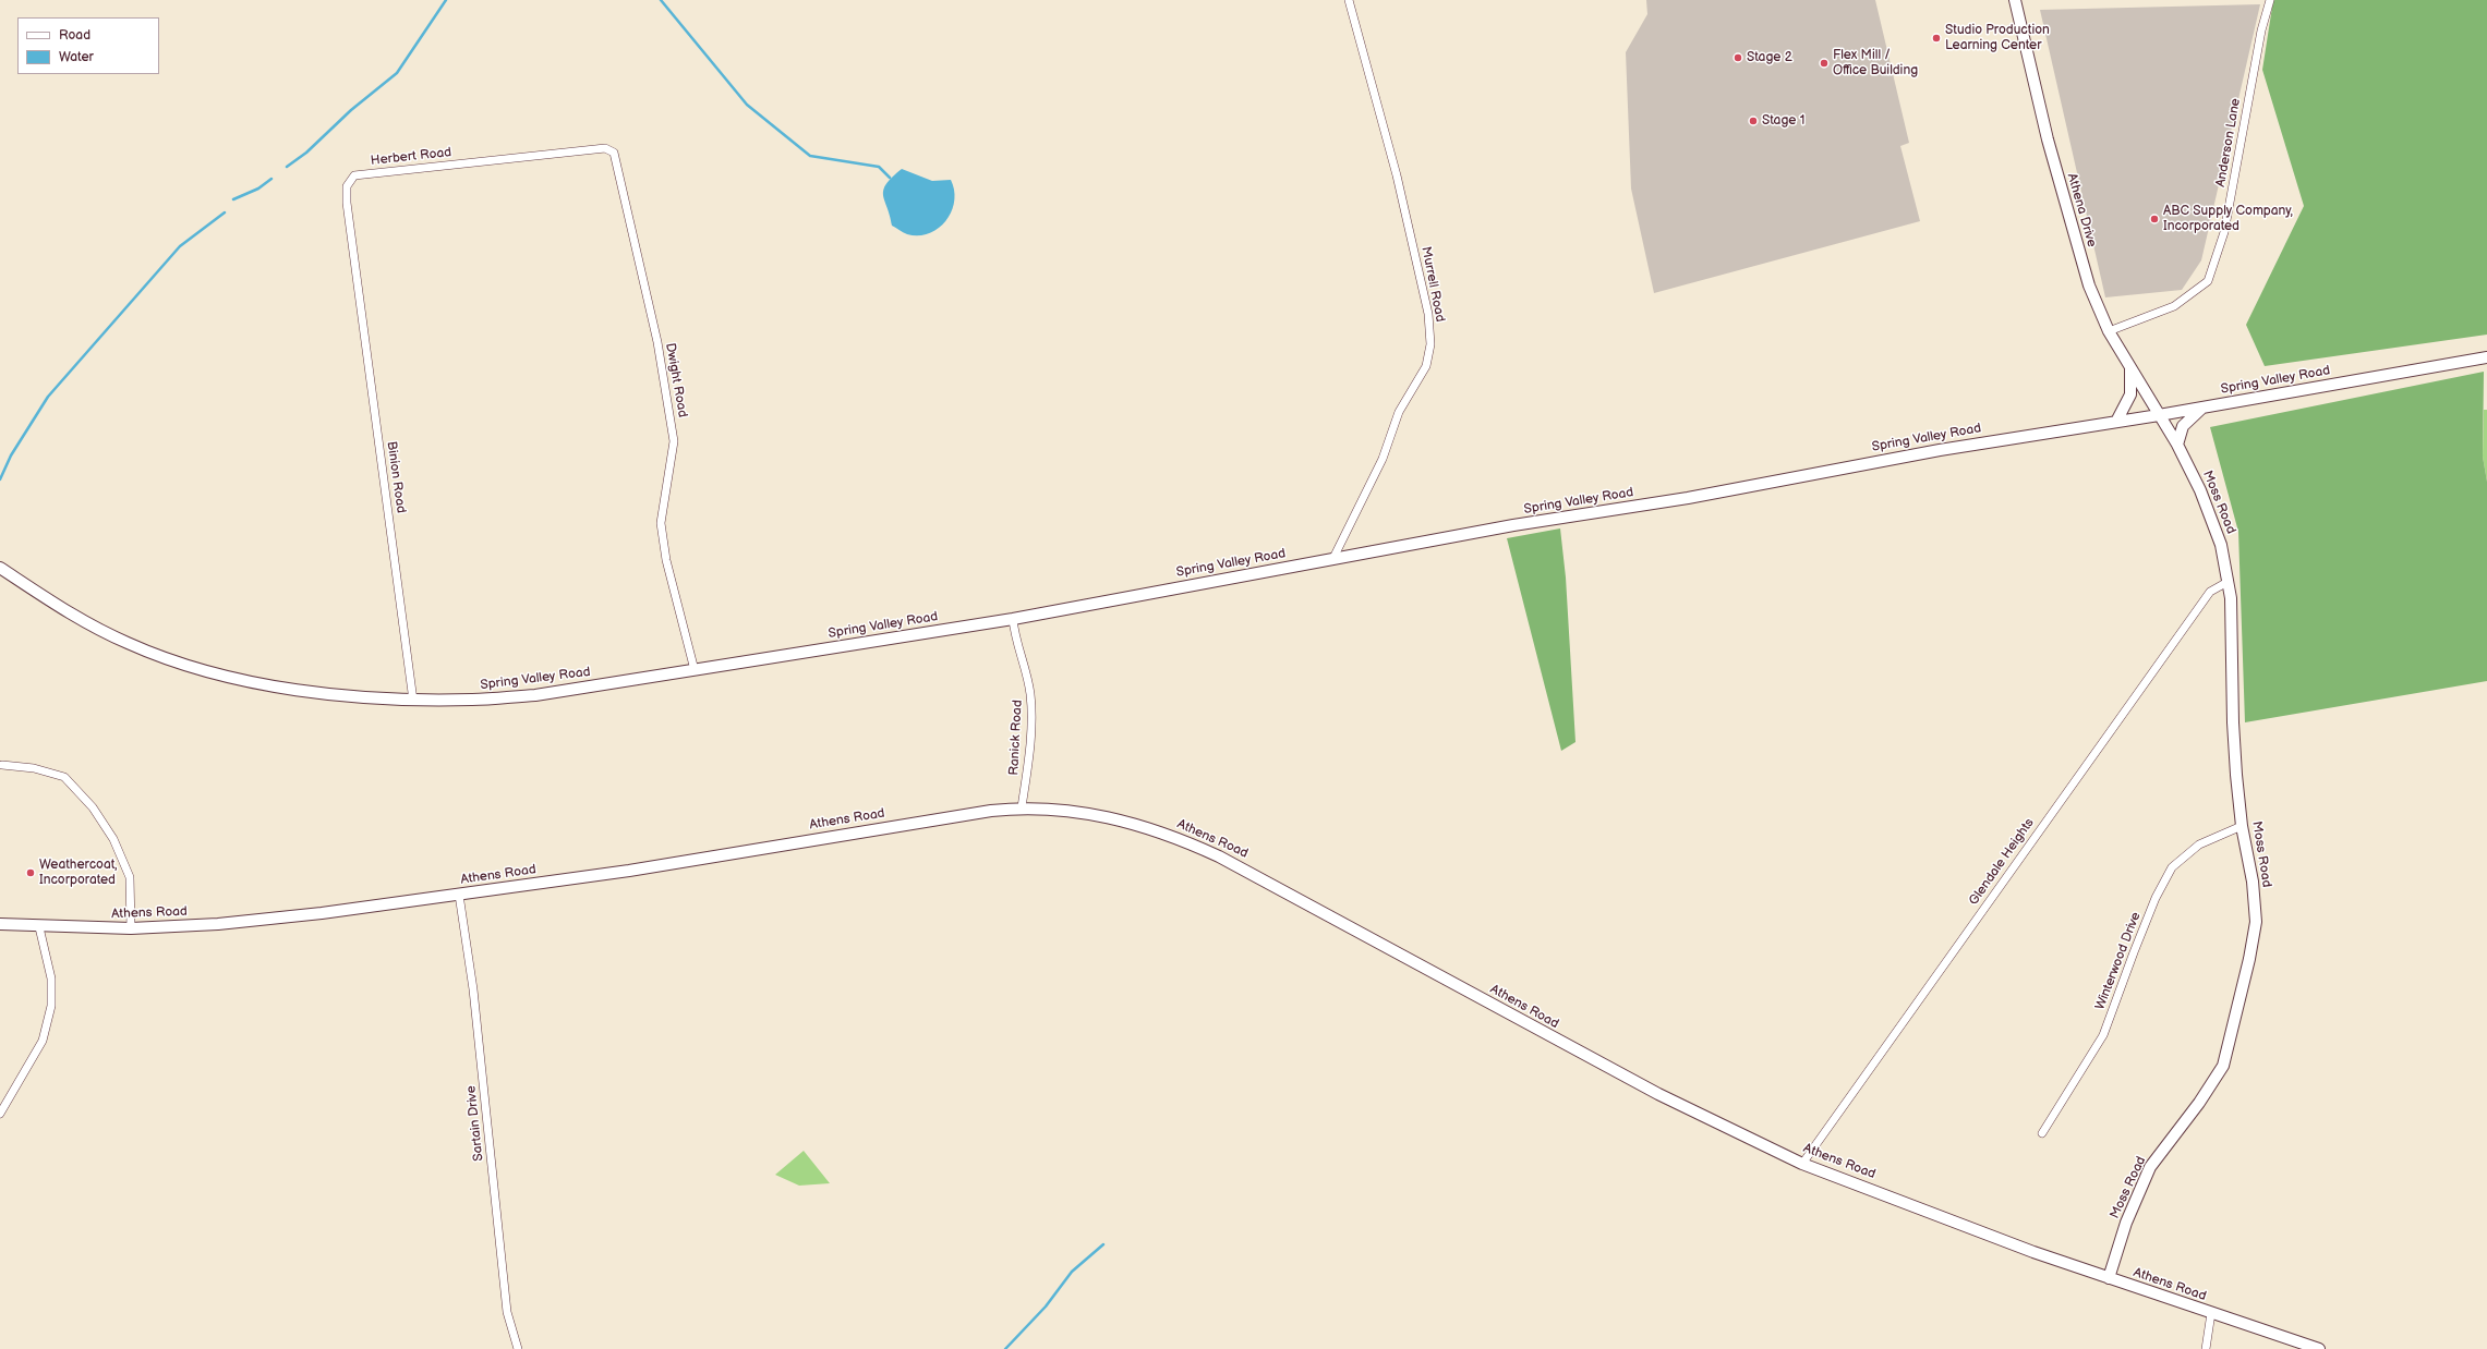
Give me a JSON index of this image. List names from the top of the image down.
{
  "streets": {
    "street": [
      "Anderson Lane",
      "Herbert Road",
      "Athena Drive",
      "Murrell Road",
      "Dwight Road",
      "Spring Valley Road",
      "Binion Road",
      "Moss Road",
      "Ranick Road",
      "Athens Road",
      "Glendale Heights",
      "Winterwood Drive",
      "Sartain Drive"
    ]
  },
  "crossings": [
    ["Anderson Lane", "Athena Drive"],
    ["Herbert Road", "Dwight Road"],
    ["Herbert Road", "Binion Road"],
    ["Athena Drive", "Spring Valley Road"],
    ["Athena Drive", "Moss Road"],
    ["Murrell Road", "Spring Valley Road"],
    ["Dwight Road", "Spring Valley Road"],
    ["Spring Valley Road", "Binion Road"],
    ["Spring Valley Road", "Moss Road"],
    ["Spring Valley Road", "Ranick Road"],
    ["Moss Road", "Athens Road"],
    ["Moss Road", "Glendale Heights"],
    ["Moss Road", "Winterwood Drive"],
    ["Ranick Road", "Athens Road"],
    ["Athens Road", "Glendale Heights"],
    ["Athens Road", "Sartain Drive"]
  ],
  "places": [
    "Studio Production Learning Center",
    "Stage 2",
    "Flex Mill / Office Building",
    "Stage 1",
    "ABC Supply Company, Incorporated",
    "Weathercoat, Incorporated"
  ],
  "legend": ["Road", "Water"]
}
